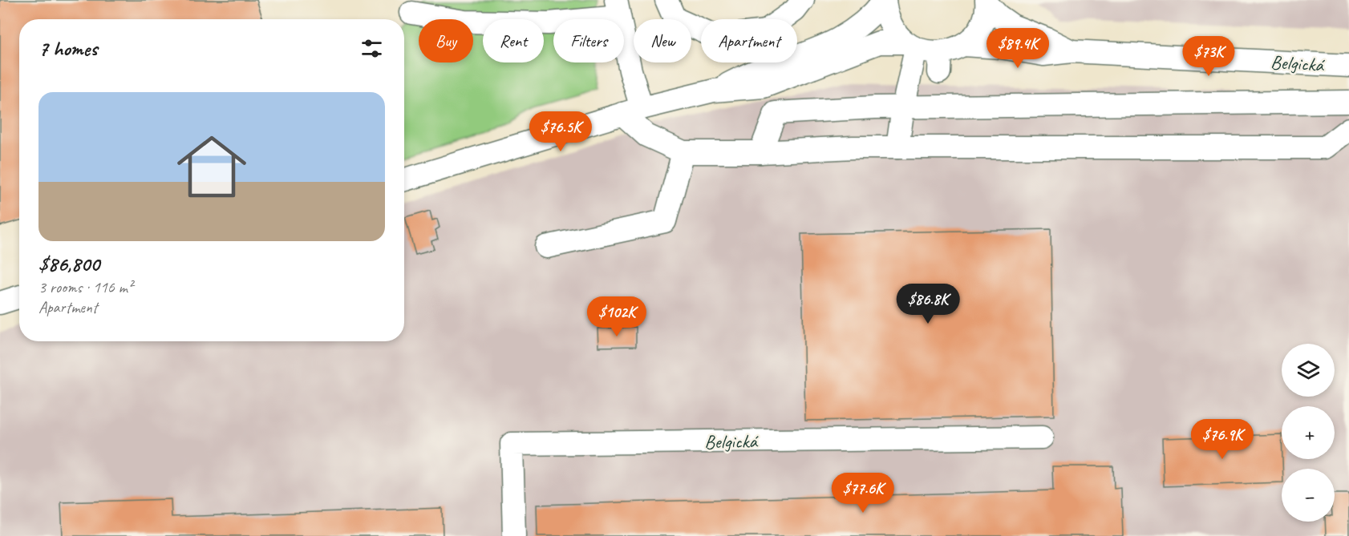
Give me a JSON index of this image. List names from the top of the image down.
{
  "streets": {
    "street": ["Belgická"]
  },
  "page": {
    "chip": [
      "Buy",
      "Rent",
      "Filters",
      "New",
      "Apartment"
    ],
    "heading": "7 homes",
    "price": [
      "$89.4K",
      "$73K",
      "$76.5K",
      "$86.8K",
      "$102K",
      "$76.9K",
      "$77.6K"
    ],
    "list": [
      {
        "name": "$86,800",
        "note": "3 rooms · 116 m² · Apartment"
      }
    ],
    "map_buttons": ["+", "−"]
  }
}
